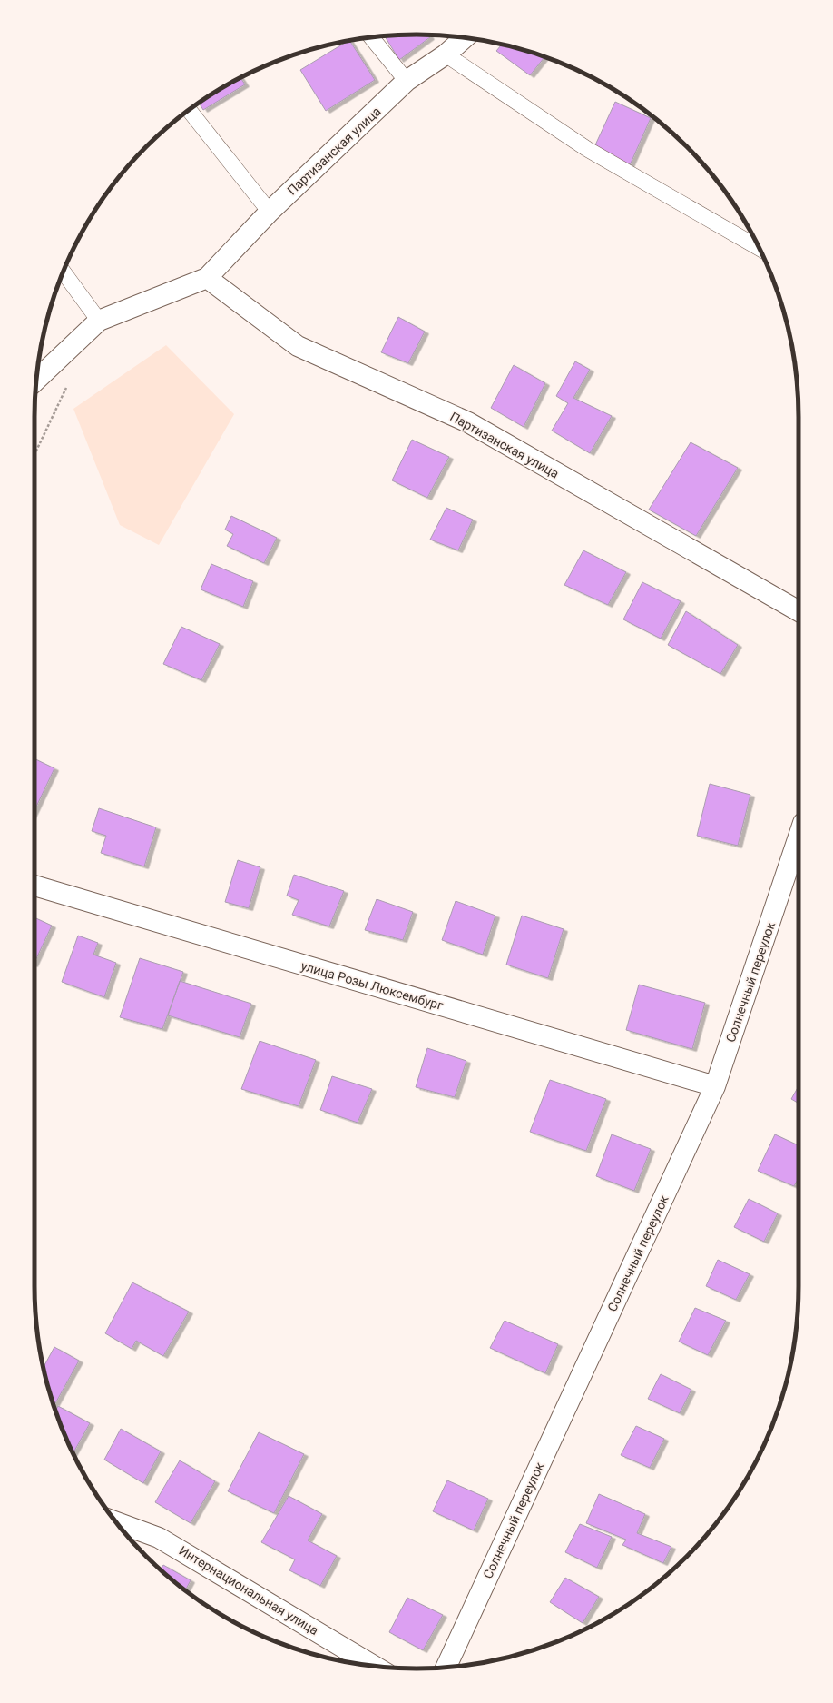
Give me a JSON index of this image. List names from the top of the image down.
{
  "streets": {
    "street": [
      "Партизанская улица",
      "Солнечный переулок",
      "улица Розы Люксембург",
      "Интернациональная улица"
    ]
  },
  "crossings": [
    ["Солнечный переулок", "улица Розы Люксембург"]
  ]
}
